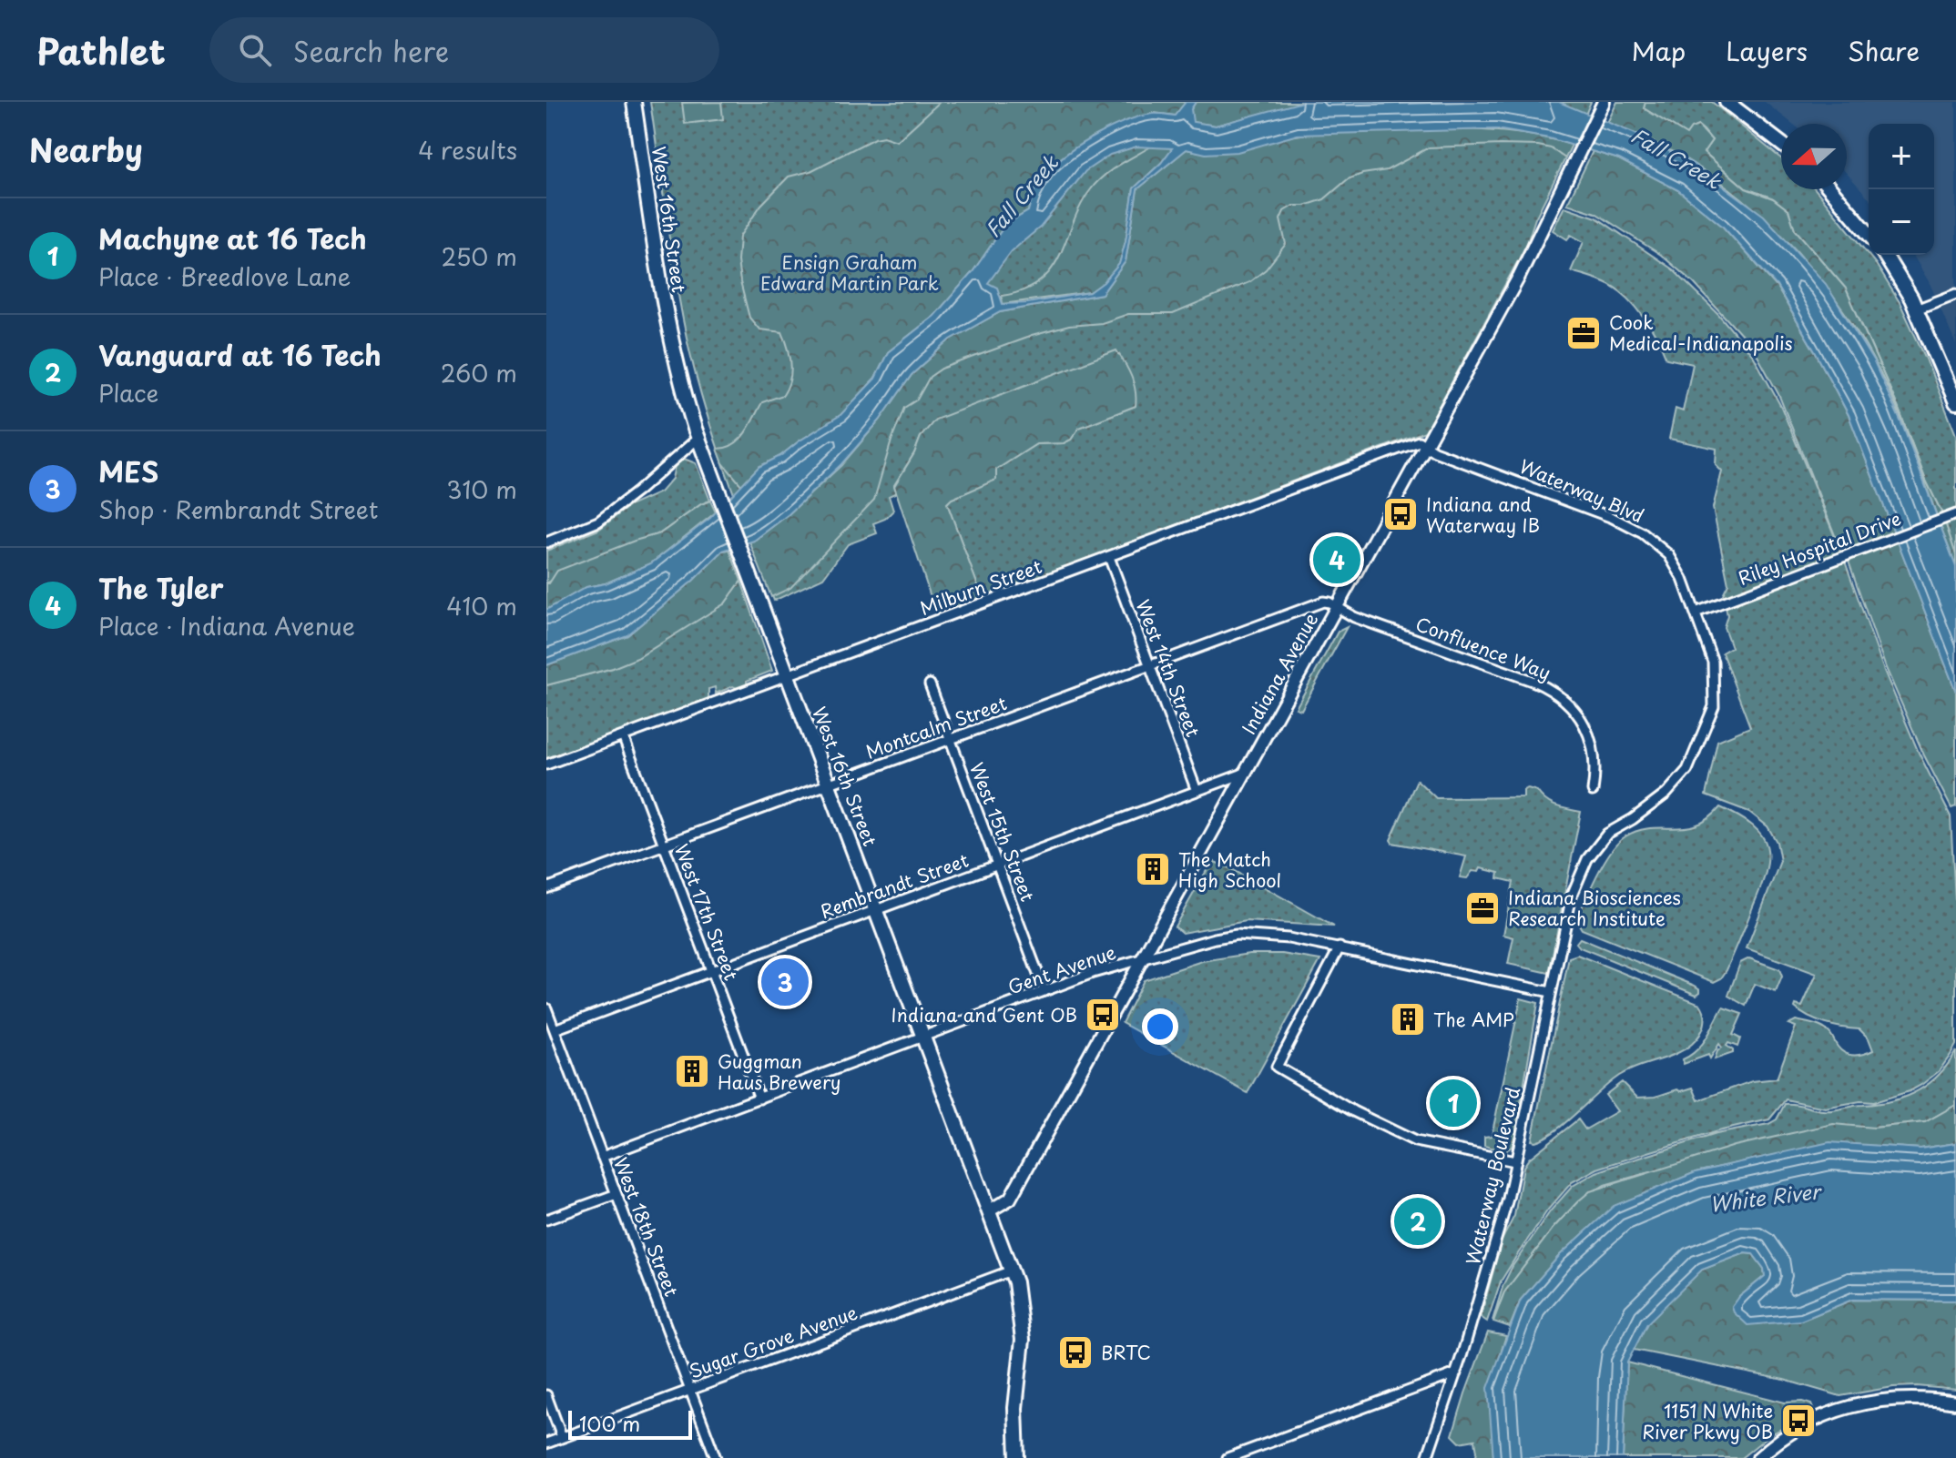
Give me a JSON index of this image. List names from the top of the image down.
{
  "streets": {
    "main road": ["West 16th Street", "Indiana Avenue"],
    "street": [
      "Waterway Blvd",
      "Riley Hospital Drive",
      "Milburn Street",
      "Confluence Way",
      "West 14th Street",
      "Montcalm Street",
      "West 15th Street",
      "Rembrandt Street",
      "West 17th Street",
      "Gent Avenue",
      "Waterway Boulevard",
      "West 18th Street",
      "Sugar Grove Avenue"
    ]
  },
  "crossings": [
    ["West 16th Street", "Milburn Street"],
    ["West 16th Street", "Indiana Avenue"],
    ["West 16th Street", "Montcalm Street"],
    ["West 16th Street", "Rembrandt Street"],
    ["West 16th Street", "Gent Avenue"],
    ["West 16th Street", "Sugar Grove Avenue"],
    ["Waterway Blvd", "Riley Hospital Drive"],
    ["Waterway Blvd", "Milburn Street"],
    ["Waterway Blvd", "Indiana Avenue"],
    ["Waterway Blvd", "Waterway Boulevard"],
    ["Milburn Street", "West 14th Street"],
    ["Milburn Street", "Indiana Avenue"],
    ["Milburn Street", "West 17th Street"],
    ["Confluence Way", "Indiana Avenue"],
    ["Confluence Way", "Montcalm Street"],
    ["West 14th Street", "Montcalm Street"],
    ["West 14th Street", "Rembrandt Street"],
    ["Indiana Avenue", "Montcalm Street"],
    ["Indiana Avenue", "Rembrandt Street"],
    ["Indiana Avenue", "Gent Avenue"],
    ["Montcalm Street", "West 15th Street"],
    ["Montcalm Street", "West 17th Street"],
    ["West 15th Street", "Rembrandt Street"],
    ["West 15th Street", "Gent Avenue"],
    ["Rembrandt Street", "West 17th Street"],
    ["Rembrandt Street", "West 18th Street"],
    ["West 17th Street", "Gent Avenue"],
    ["Gent Avenue", "Waterway Boulevard"],
    ["Gent Avenue", "West 18th Street"],
    ["West 18th Street", "Sugar Grove Avenue"]
  ],
  "water": ["Fall Creek", "White River"],
  "parks": ["Ensign Graham Edward Martin Park"],
  "places": {
    "office": ["Cook Medical-Indianapolis", "Indiana Biosciences Research Institute"],
    "bus stop": [
      "Indiana and Waterway IB",
      "Indiana and Gent OB",
      "BRTC",
      "1151 N White River Pkwy OB"
    ],
    "building": ["The Match High School", "The AMP", "Guggman Haus Brewery"]
  },
  "scale_bar": "100 m",
  "north": "left",
  "page": {
    "header": "Pathlet",
    "search": "Search here",
    "nav": ["Map", "Layers", "Share"],
    "heading": ["Nearby", "4 results"],
    "map_buttons": ["+", "−"],
    "list": [
      {
        "mark": "1",
        "name": "Machyne at 16 Tech",
        "note": "Place · Breedlove Lane",
        "value": "250 m"
      },
      {
        "mark": "2",
        "name": "Vanguard at 16 Tech",
        "note": "Place",
        "value": "260 m"
      },
      {
        "mark": "3",
        "name": "MES",
        "note": "Shop · Rembrandt Street",
        "value": "310 m"
      },
      {
        "mark": "4",
        "name": "The Tyler",
        "note": "Place · Indiana Avenue",
        "value": "410 m"
      }
    ],
    "pins": [
      "4",
      "3",
      "1",
      "2"
    ],
    "scale": "100 m"
  }
}
